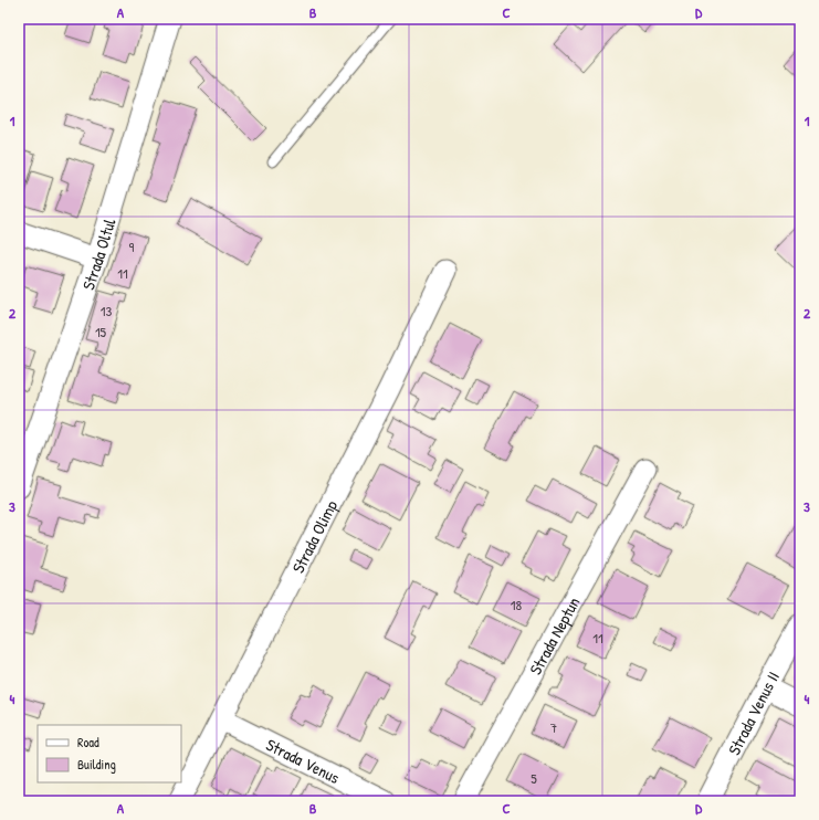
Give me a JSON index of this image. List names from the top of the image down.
{
  "streets": {
    "street": [
      "Strada Oltul",
      "Strada Olimp",
      "Strada Neptun",
      "Strada Venus II",
      "Strada Venus"
    ]
  },
  "crossings": [
    ["Strada Olimp", "Strada Venus"]
  ],
  "house_numbers": [
    "9",
    "11",
    "13",
    "15",
    "18",
    "11",
    "7",
    "5"
  ],
  "legend": ["Road", "Building"],
  "grid": {
    "columns": [
      "A",
      "B",
      "C",
      "D"
    ],
    "rows": [
      "1",
      "2",
      "3",
      "4"
    ]
  }
}
